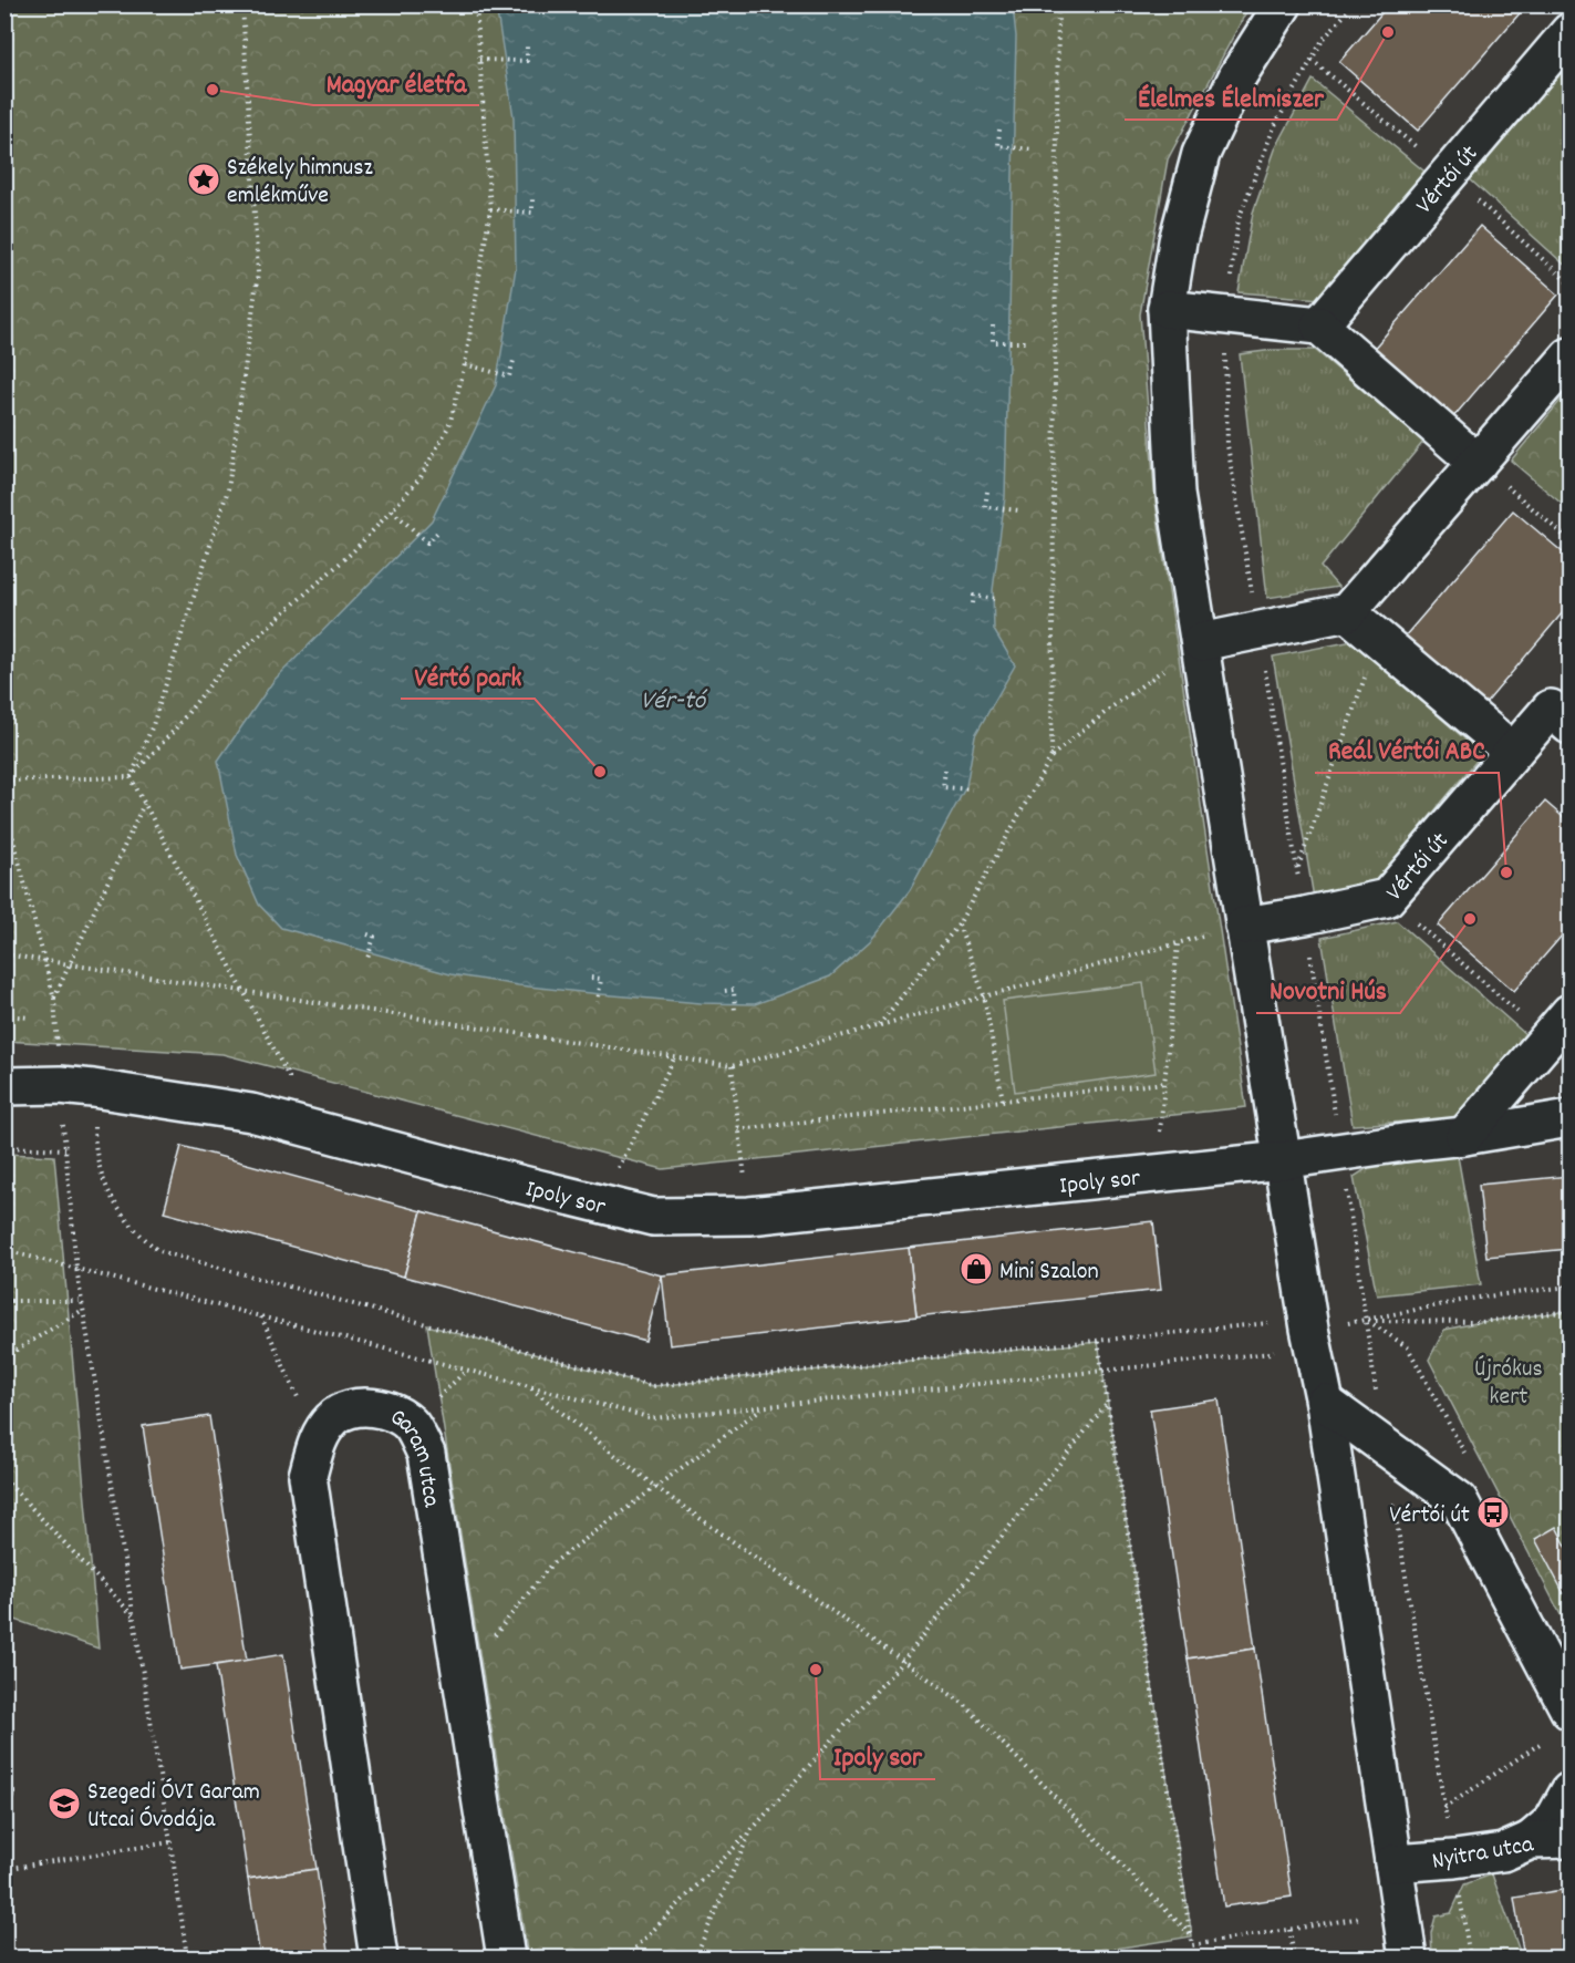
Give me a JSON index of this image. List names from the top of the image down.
{
  "streets": {
    "street": [
      "Vértói út",
      "Ipoly sor",
      "Garam utca",
      "Nyitra utca"
    ]
  },
  "water": ["Vér-tó"],
  "parks": ["Újrókus kert"],
  "places": {
    "other": [
      "Élelmes Élelmiszer",
      "Magyar életfa",
      "Vértó park",
      "Reál Vértói ABC",
      "Novotni Hús",
      "Ipoly sor"
    ],
    "place": ["Székely himnusz emlékműve"],
    "shop": ["Mini Szalon"],
    "bus stop": ["Vértói út"],
    "school or university": ["Szegedi ÓVI Garam Utcai Óvodája"]
  }
}
